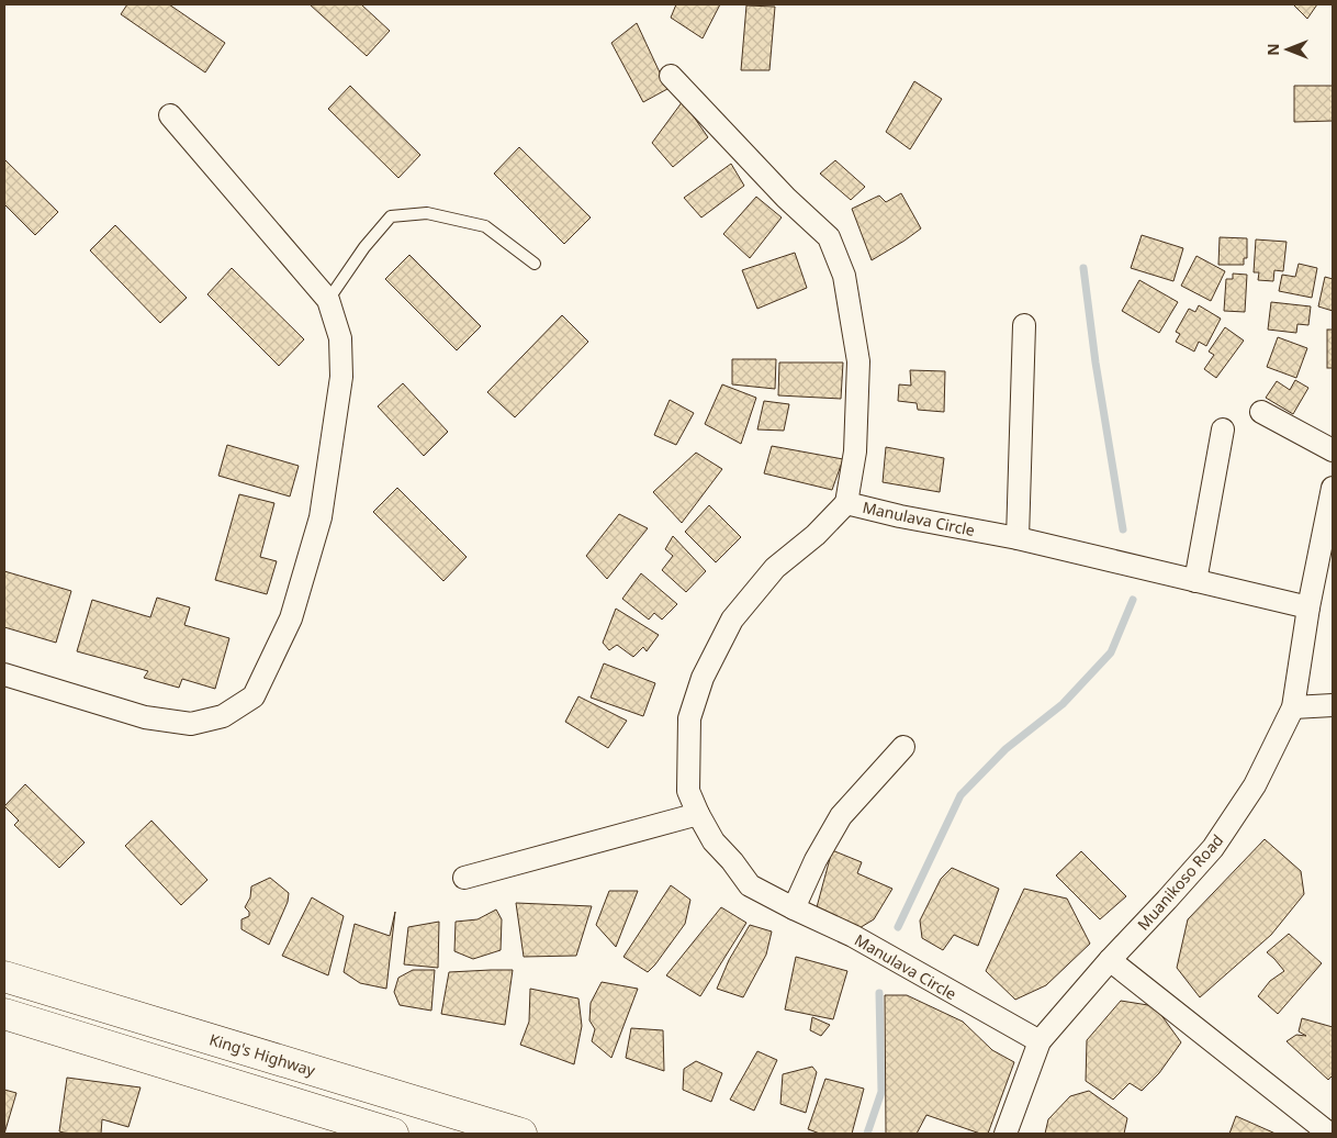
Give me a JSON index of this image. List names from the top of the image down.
{
  "streets": {
    "highway": ["King's Highway"],
    "street": ["Manulava Circle", "Muanikoso Road"]
  },
  "crossings": [
    ["Manulava Circle", "Muanikoso Road"]
  ],
  "north": "left"
}
